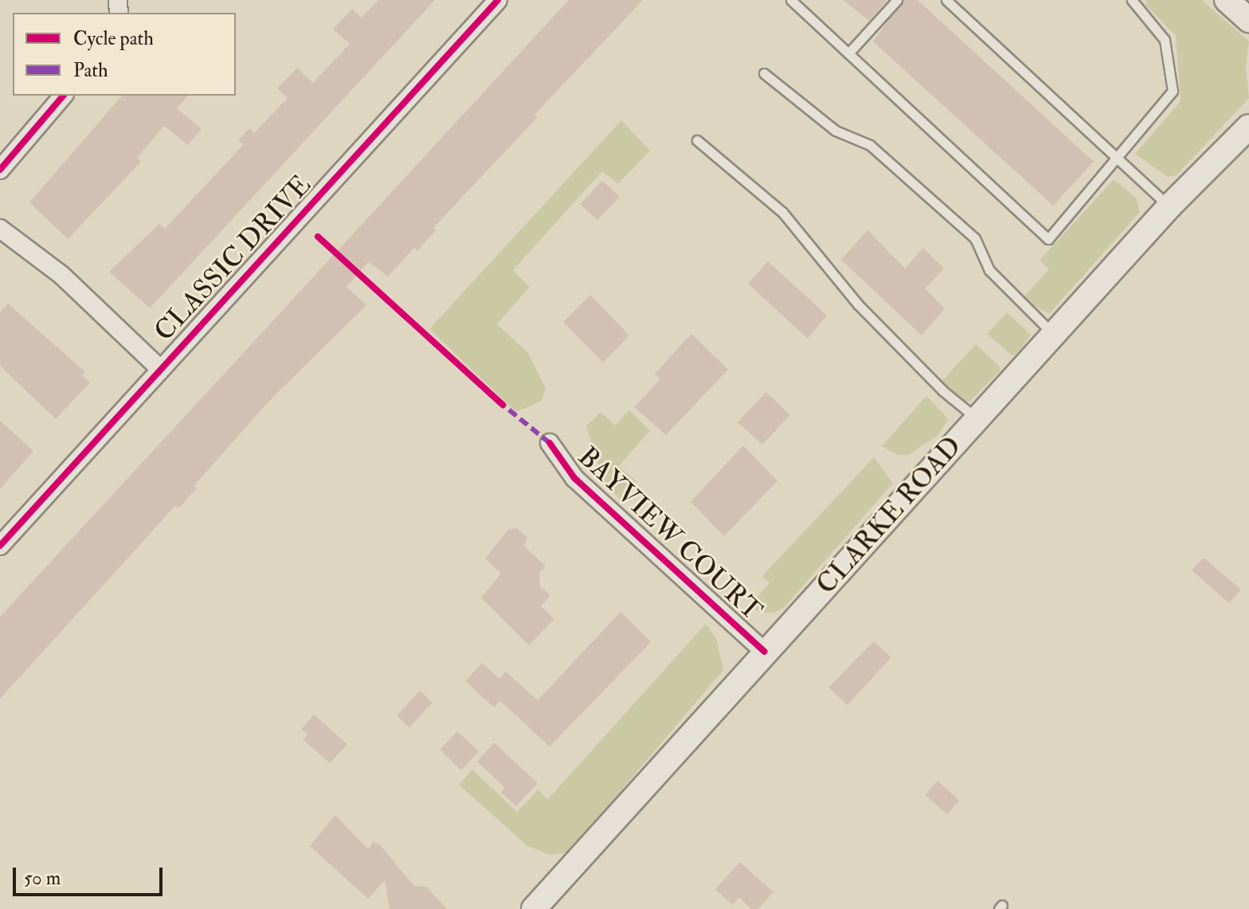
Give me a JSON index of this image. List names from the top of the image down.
{
  "streets": {
    "main road": ["CLARKE ROAD"],
    "street": ["CLASSIC DRIVE", "BAYVIEW COURT"]
  },
  "crossings": [
    ["CLARKE ROAD", "BAYVIEW COURT"]
  ],
  "legend": ["Cycle path", "Path"],
  "scale_bar": "50 m"
}
